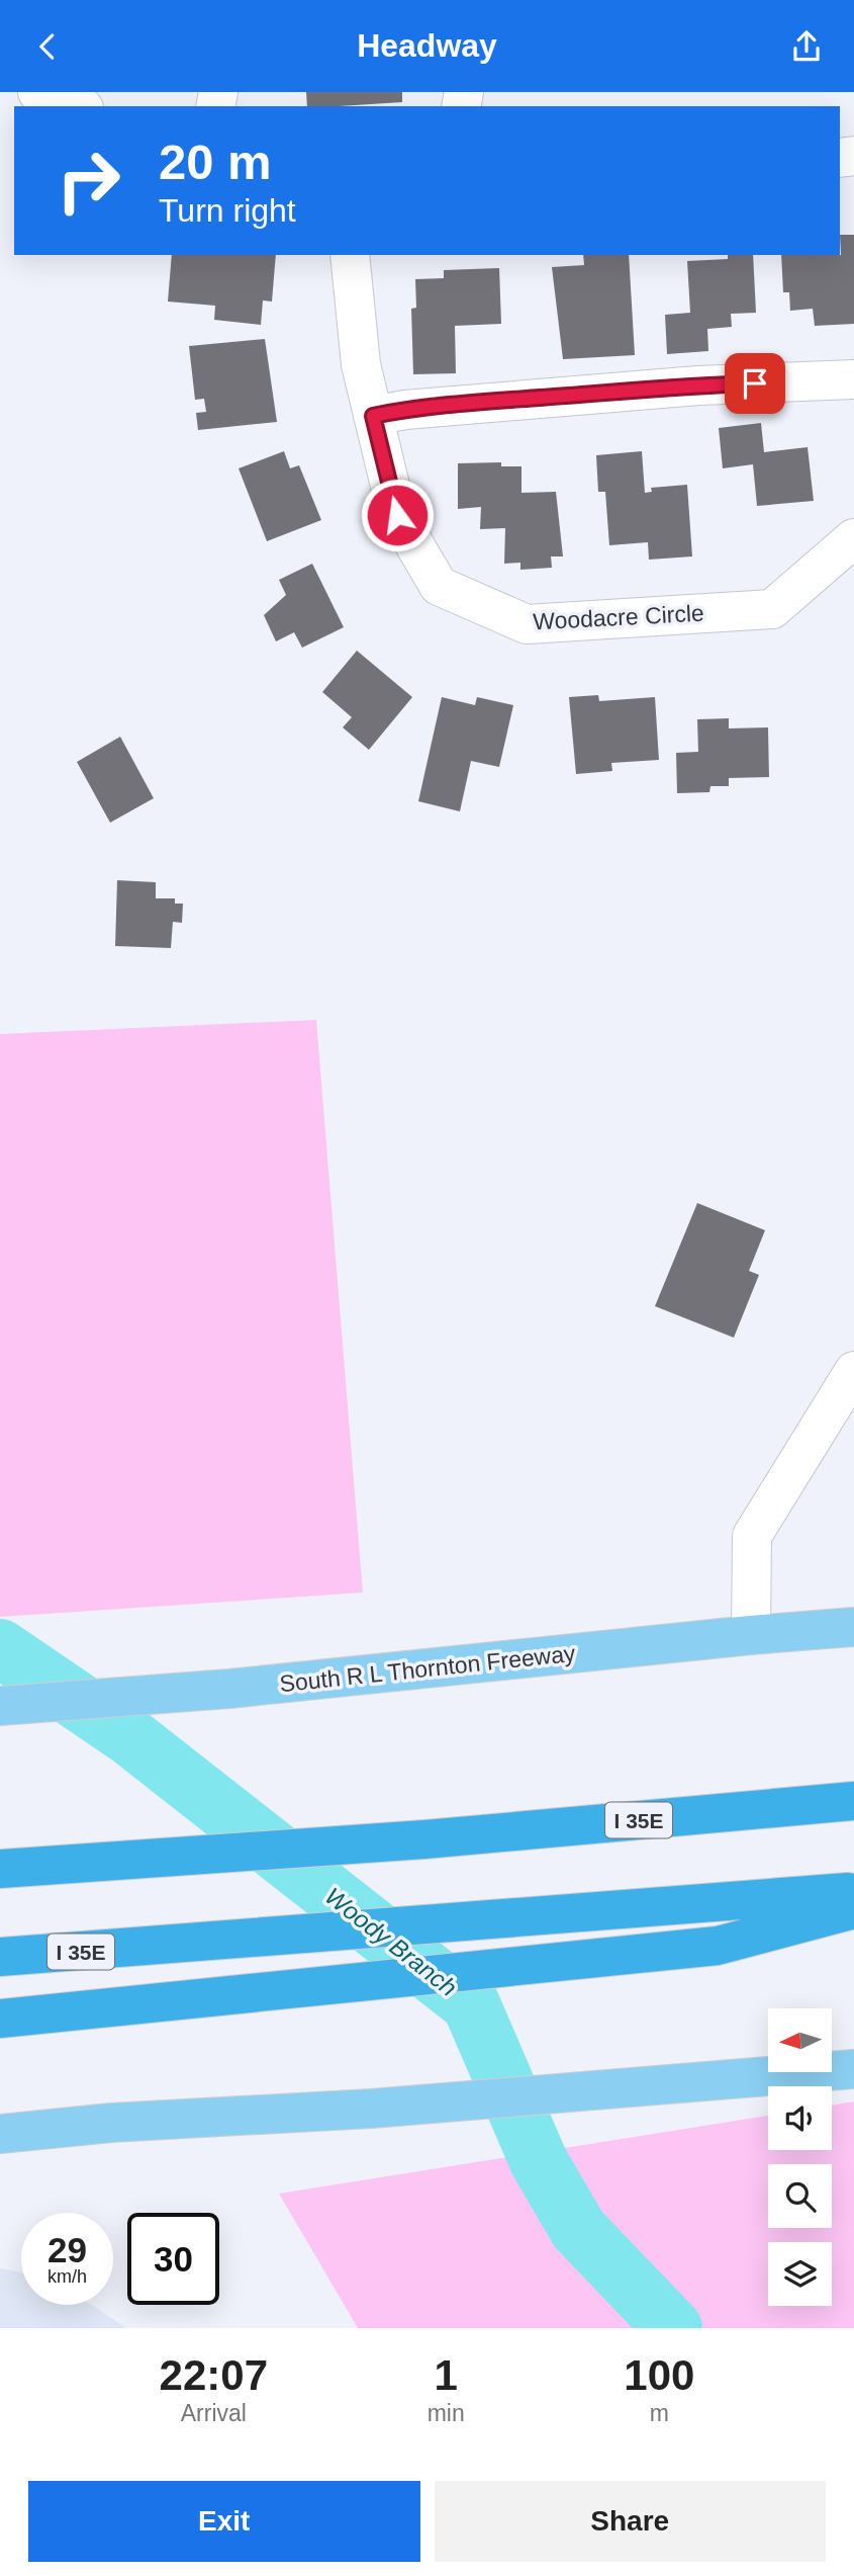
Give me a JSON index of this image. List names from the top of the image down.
{
  "streets": {
    "highway": ["I 35E"],
    "main road": ["South R L Thornton Freeway"],
    "street": ["Woodacre Circle"]
  },
  "water": ["Woody Branch"],
  "north": "left",
  "page": {
    "header": "Headway",
    "turn": ["20 m", "Turn right"],
    "speed": "29 km/h",
    "limit": "30",
    "eta": [
      "22:07",
      "Arrival",
      "1",
      "min",
      "100",
      "m"
    ],
    "buttons": ["Exit", "Share"]
  }
}
